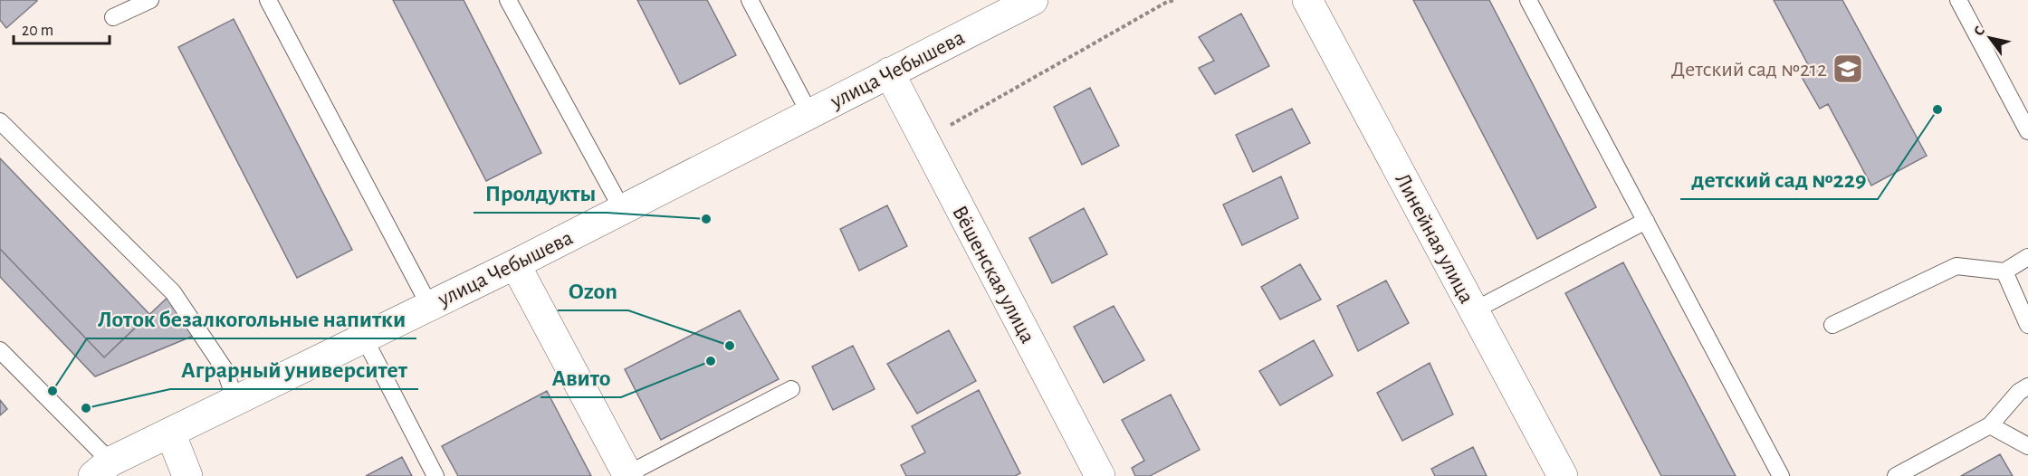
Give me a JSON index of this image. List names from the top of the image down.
{
  "streets": {
    "street": ["улица Чебышева", "Линейная улица", "Вёшенская улица"]
  },
  "crossings": [
    ["улица Чебышева", "Вёшенская улица"]
  ],
  "places": {
    "school or university": ["Детский сад №212"],
    "other": [
      "детский сад №229",
      "Пролдукты",
      "Ozon",
      "Авито",
      "Лоток безалкогольные напитки",
      "Аграрный университет"
    ]
  },
  "scale_bar": "20 m",
  "north": "top left"
}
